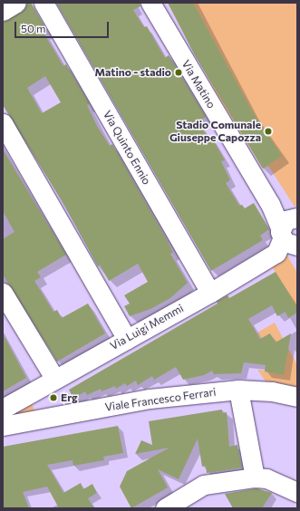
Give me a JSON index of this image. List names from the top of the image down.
{
  "streets": {
    "street": [
      "Via Matino",
      "Via Quinto Ennio",
      "Via Luigi Memmi",
      "Viale Francesco Ferrari"
    ]
  },
  "crossings": [
    ["Via Matino", "Via Luigi Memmi"],
    ["Via Quinto Ennio", "Via Luigi Memmi"]
  ],
  "places": ["Matino - stadio", "Stadio Comunale Giuseppe Capozza", "Erg"],
  "scale_bar": "50 m"
}
